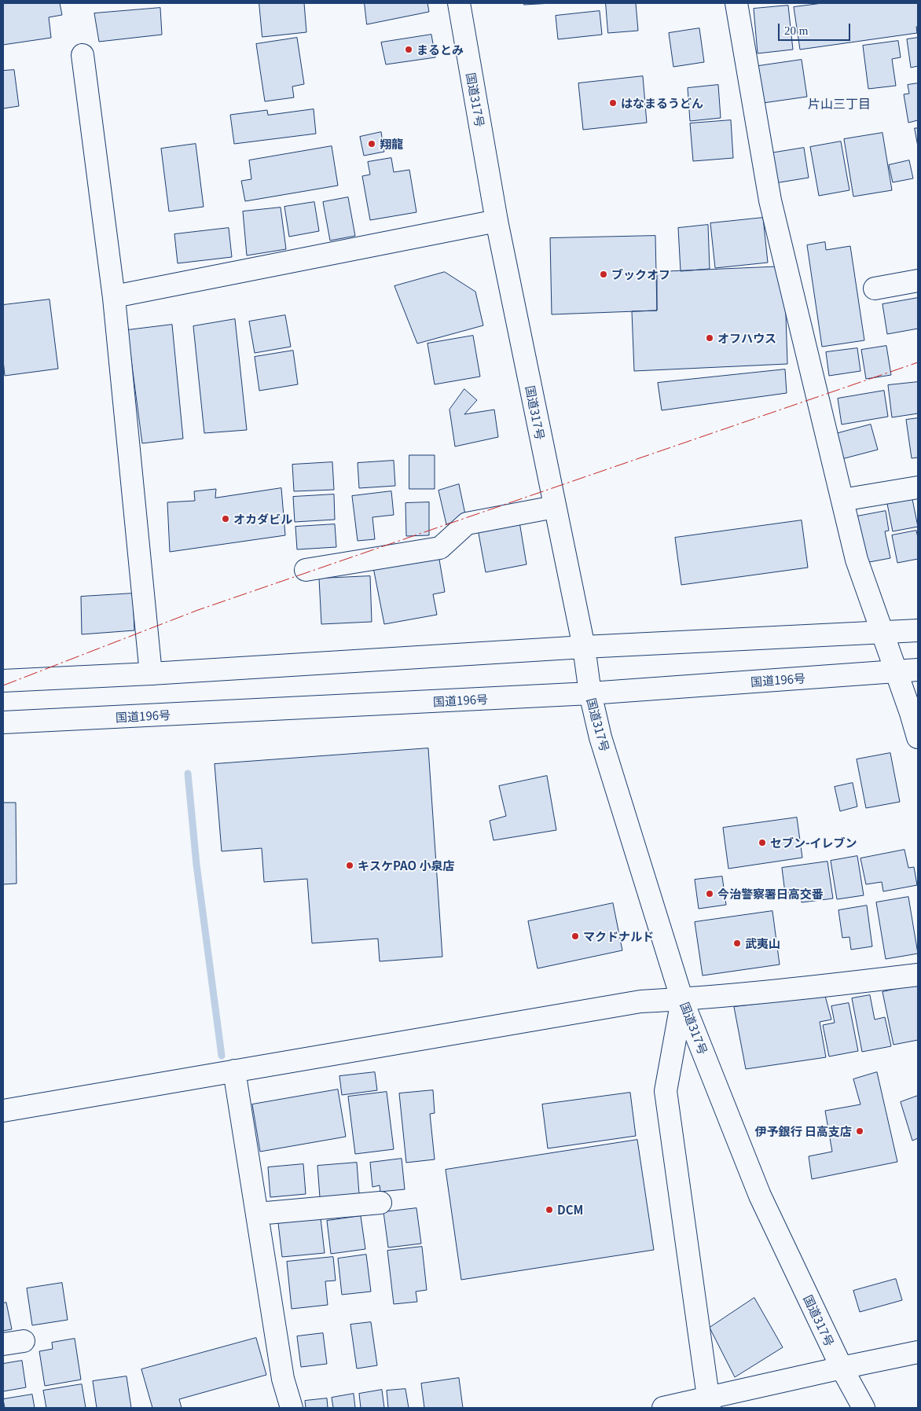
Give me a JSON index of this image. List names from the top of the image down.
{
  "streets": {
    "main road": ["国道317号", "国道196号"]
  },
  "crossings": [
    ["国道317号", "国道196号"]
  ],
  "districts": ["片山三丁目"],
  "places": [
    "まるとみ",
    "はなまるうどん",
    "翔龍",
    "ブックオフ",
    "オフハウス",
    "オカダビル",
    "セブン-イレブン",
    "キスケPAO 小泉店",
    "今治警察署日高交番",
    "マクドナルド",
    "武夷山",
    "伊予銀行 日高支店",
    "DCM"
  ],
  "scale_bar": "20 m"
}
